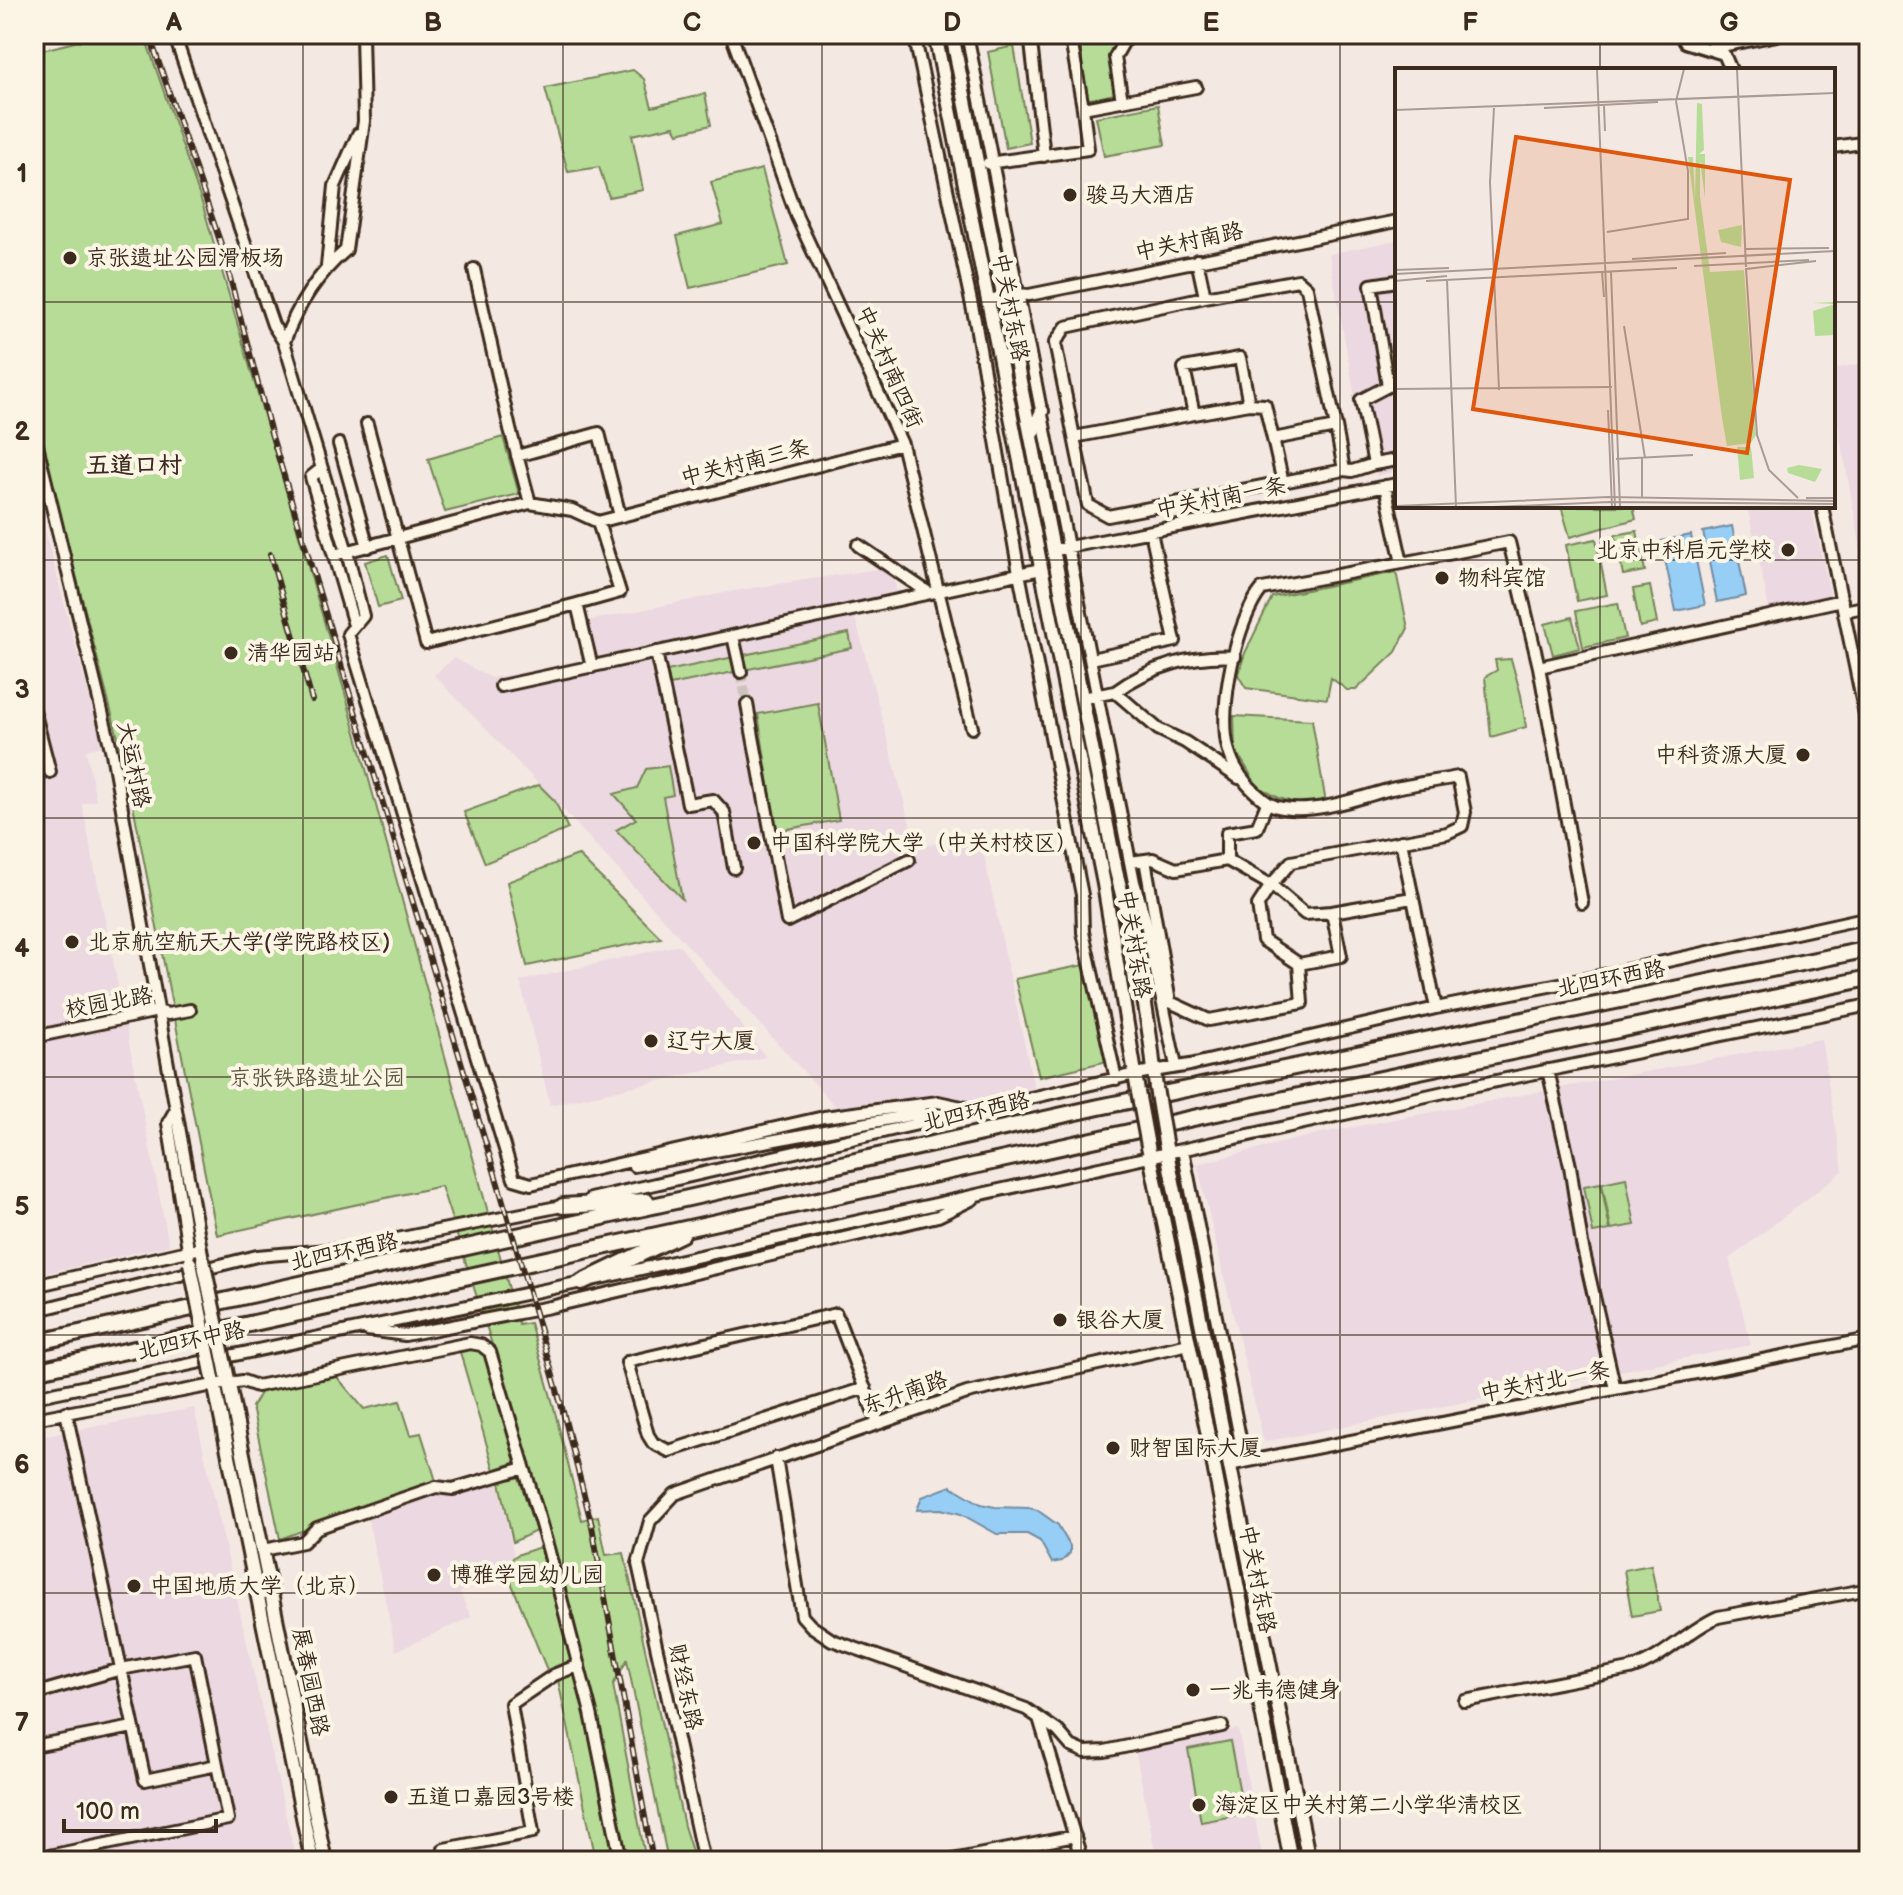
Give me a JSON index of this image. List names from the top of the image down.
{
  "streets": {
    "highway": ["北四环西路"],
    "main road": ["中关村东路", "大运村路", "展春园西路"],
    "street": [
      "中关村南路",
      "中关村南四街",
      "中关村南三条",
      "中关村南一条",
      "校园北路",
      "北四环中路",
      "中关村北一条",
      "东升南路",
      "财经东路"
    ]
  },
  "crossings": [
    ["中关村南路", "中关村东路"],
    ["中关村东路", "中关村南一条"],
    ["中关村东路", "北四环西路"],
    ["中关村东路", "中关村北一条"],
    ["中关村东路", "东升南路"],
    ["中关村南四街", "中关村南三条"],
    ["大运村路", "校园北路"],
    ["大运村路", "展春园西路"],
    ["东升南路", "财经东路"]
  ],
  "districts": ["五道口村"],
  "parks": ["京张铁路遗址公园"],
  "places": [
    "骏马大酒店",
    "京张遗址公园滑板场",
    "北京中科启元学校",
    "物科宾馆",
    "清华园站",
    "中科资源大厦",
    "中国科学院大学（中关村校区）",
    "北京航空航天大学(学院路校区)",
    "辽宁大厦",
    "银谷大厦",
    "财智国际大厦",
    "博雅学园幼儿园",
    "中国地质大学（北京）",
    "一兆韦德健身",
    "五道口嘉园3号楼",
    "海淀区中关村第二小学华清校区"
  ],
  "scale_bar": "100 m",
  "grid": {
    "columns": [
      "A",
      "B",
      "C",
      "D",
      "E",
      "F",
      "G"
    ],
    "rows": [
      "1",
      "2",
      "3",
      "4",
      "5",
      "6",
      "7"
    ]
  }
}
